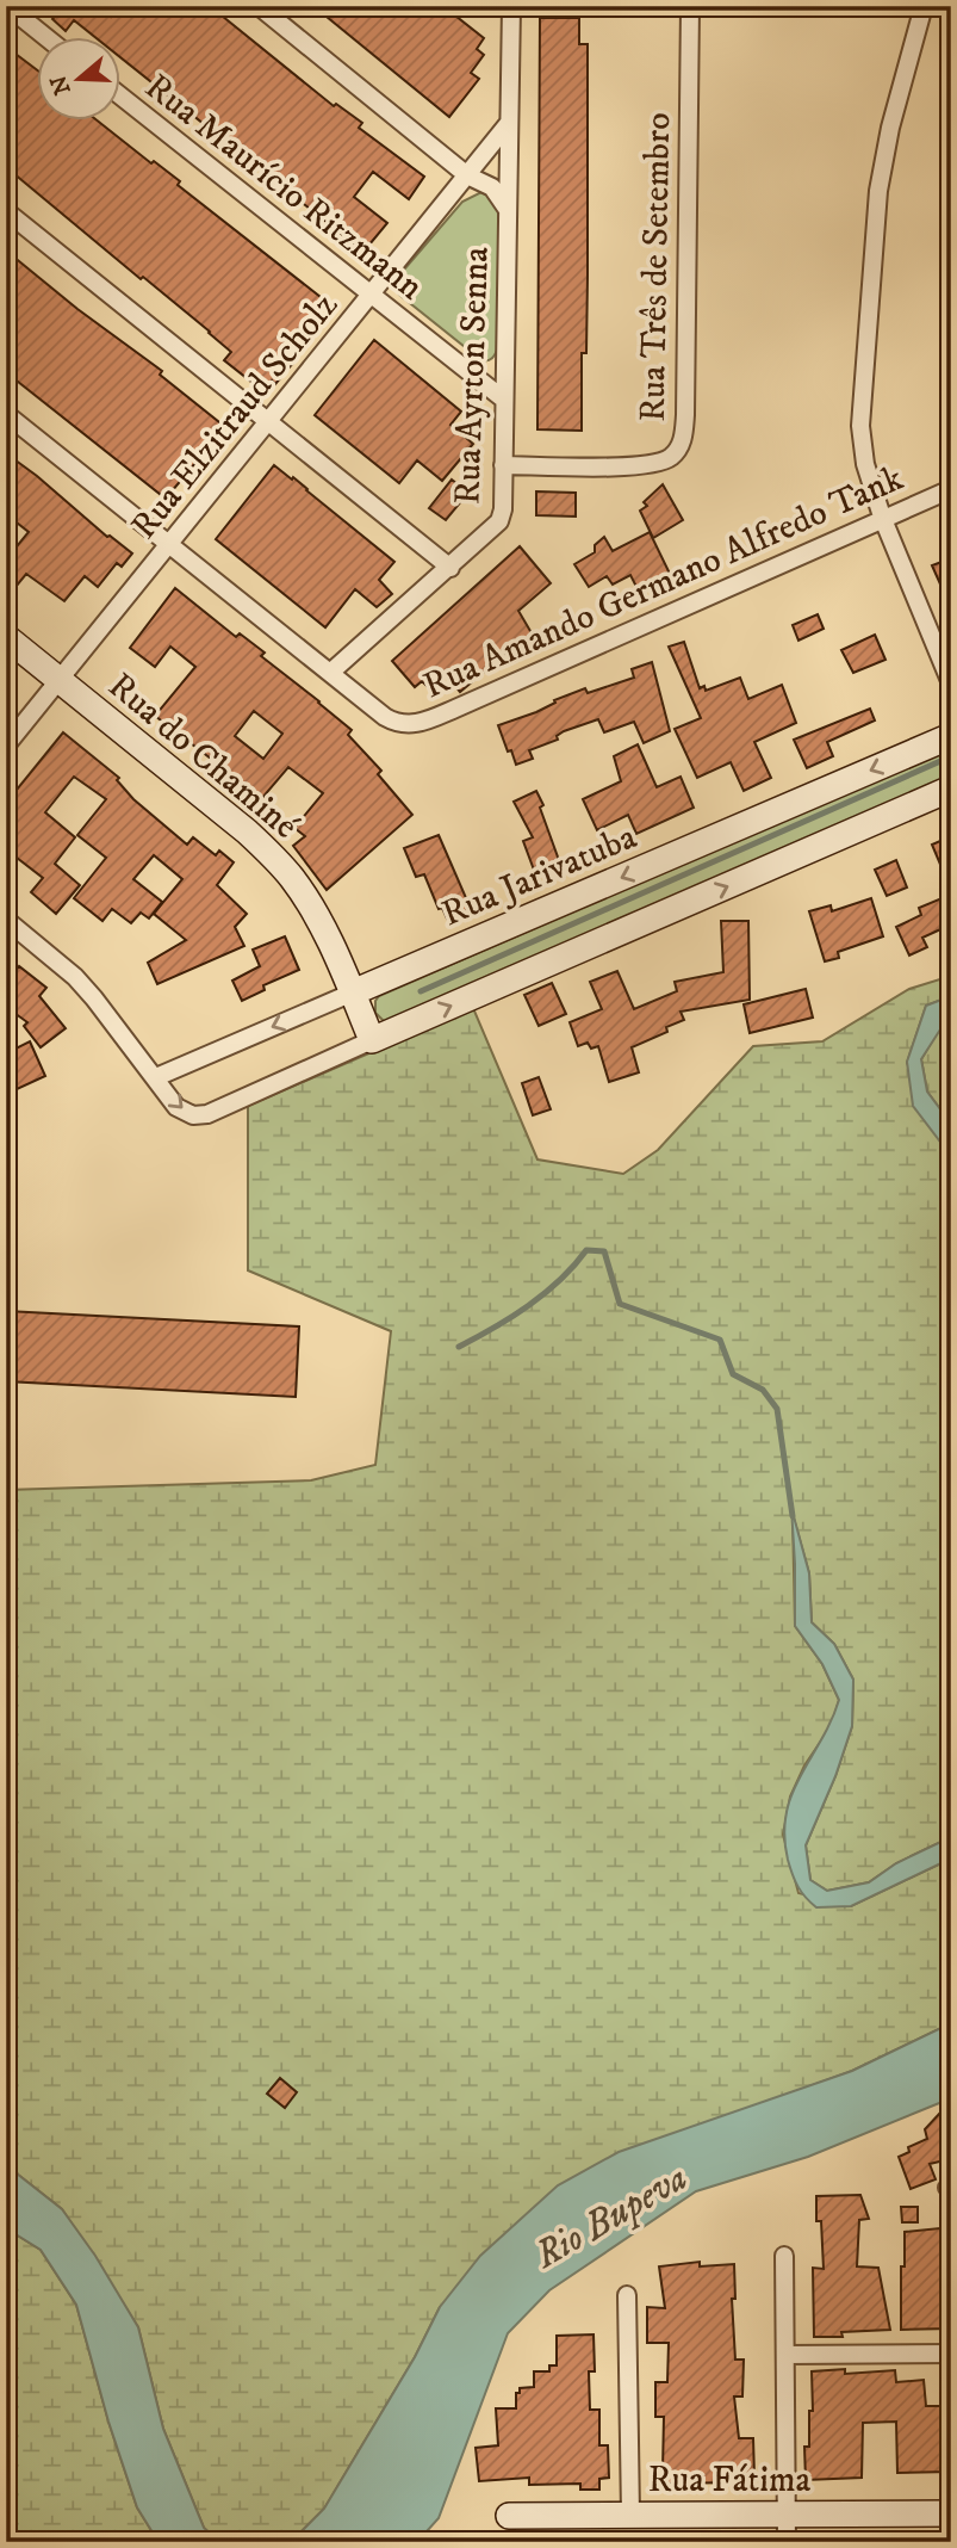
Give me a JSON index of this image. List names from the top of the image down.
{
  "streets": {
    "street": [
      "Rua Maurício Ritzmann",
      "Rua Três de Setembro",
      "Rua Ayrton Senna",
      "Rua Elzitraud Scholz",
      "Rua Amando Germano Alfredo Tank",
      "Rua do Chaminé",
      "Rua Jarivatuba",
      "Rua Fátima"
    ]
  },
  "crossings": [
    ["Rua Maurício Ritzmann", "Rua Ayrton Senna"],
    ["Rua Maurício Ritzmann", "Rua Elzitraud Scholz"],
    ["Rua Três de Setembro", "Rua Ayrton Senna"],
    ["Rua Ayrton Senna", "Rua Elzitraud Scholz"],
    ["Rua Ayrton Senna", "Rua Amando Germano Alfredo Tank"],
    ["Rua Elzitraud Scholz", "Rua Amando Germano Alfredo Tank"],
    ["Rua Elzitraud Scholz", "Rua do Chaminé"],
    ["Rua do Chaminé", "Rua Jarivatuba"]
  ],
  "water": ["Rio Bupeva"],
  "north": "left"
}
